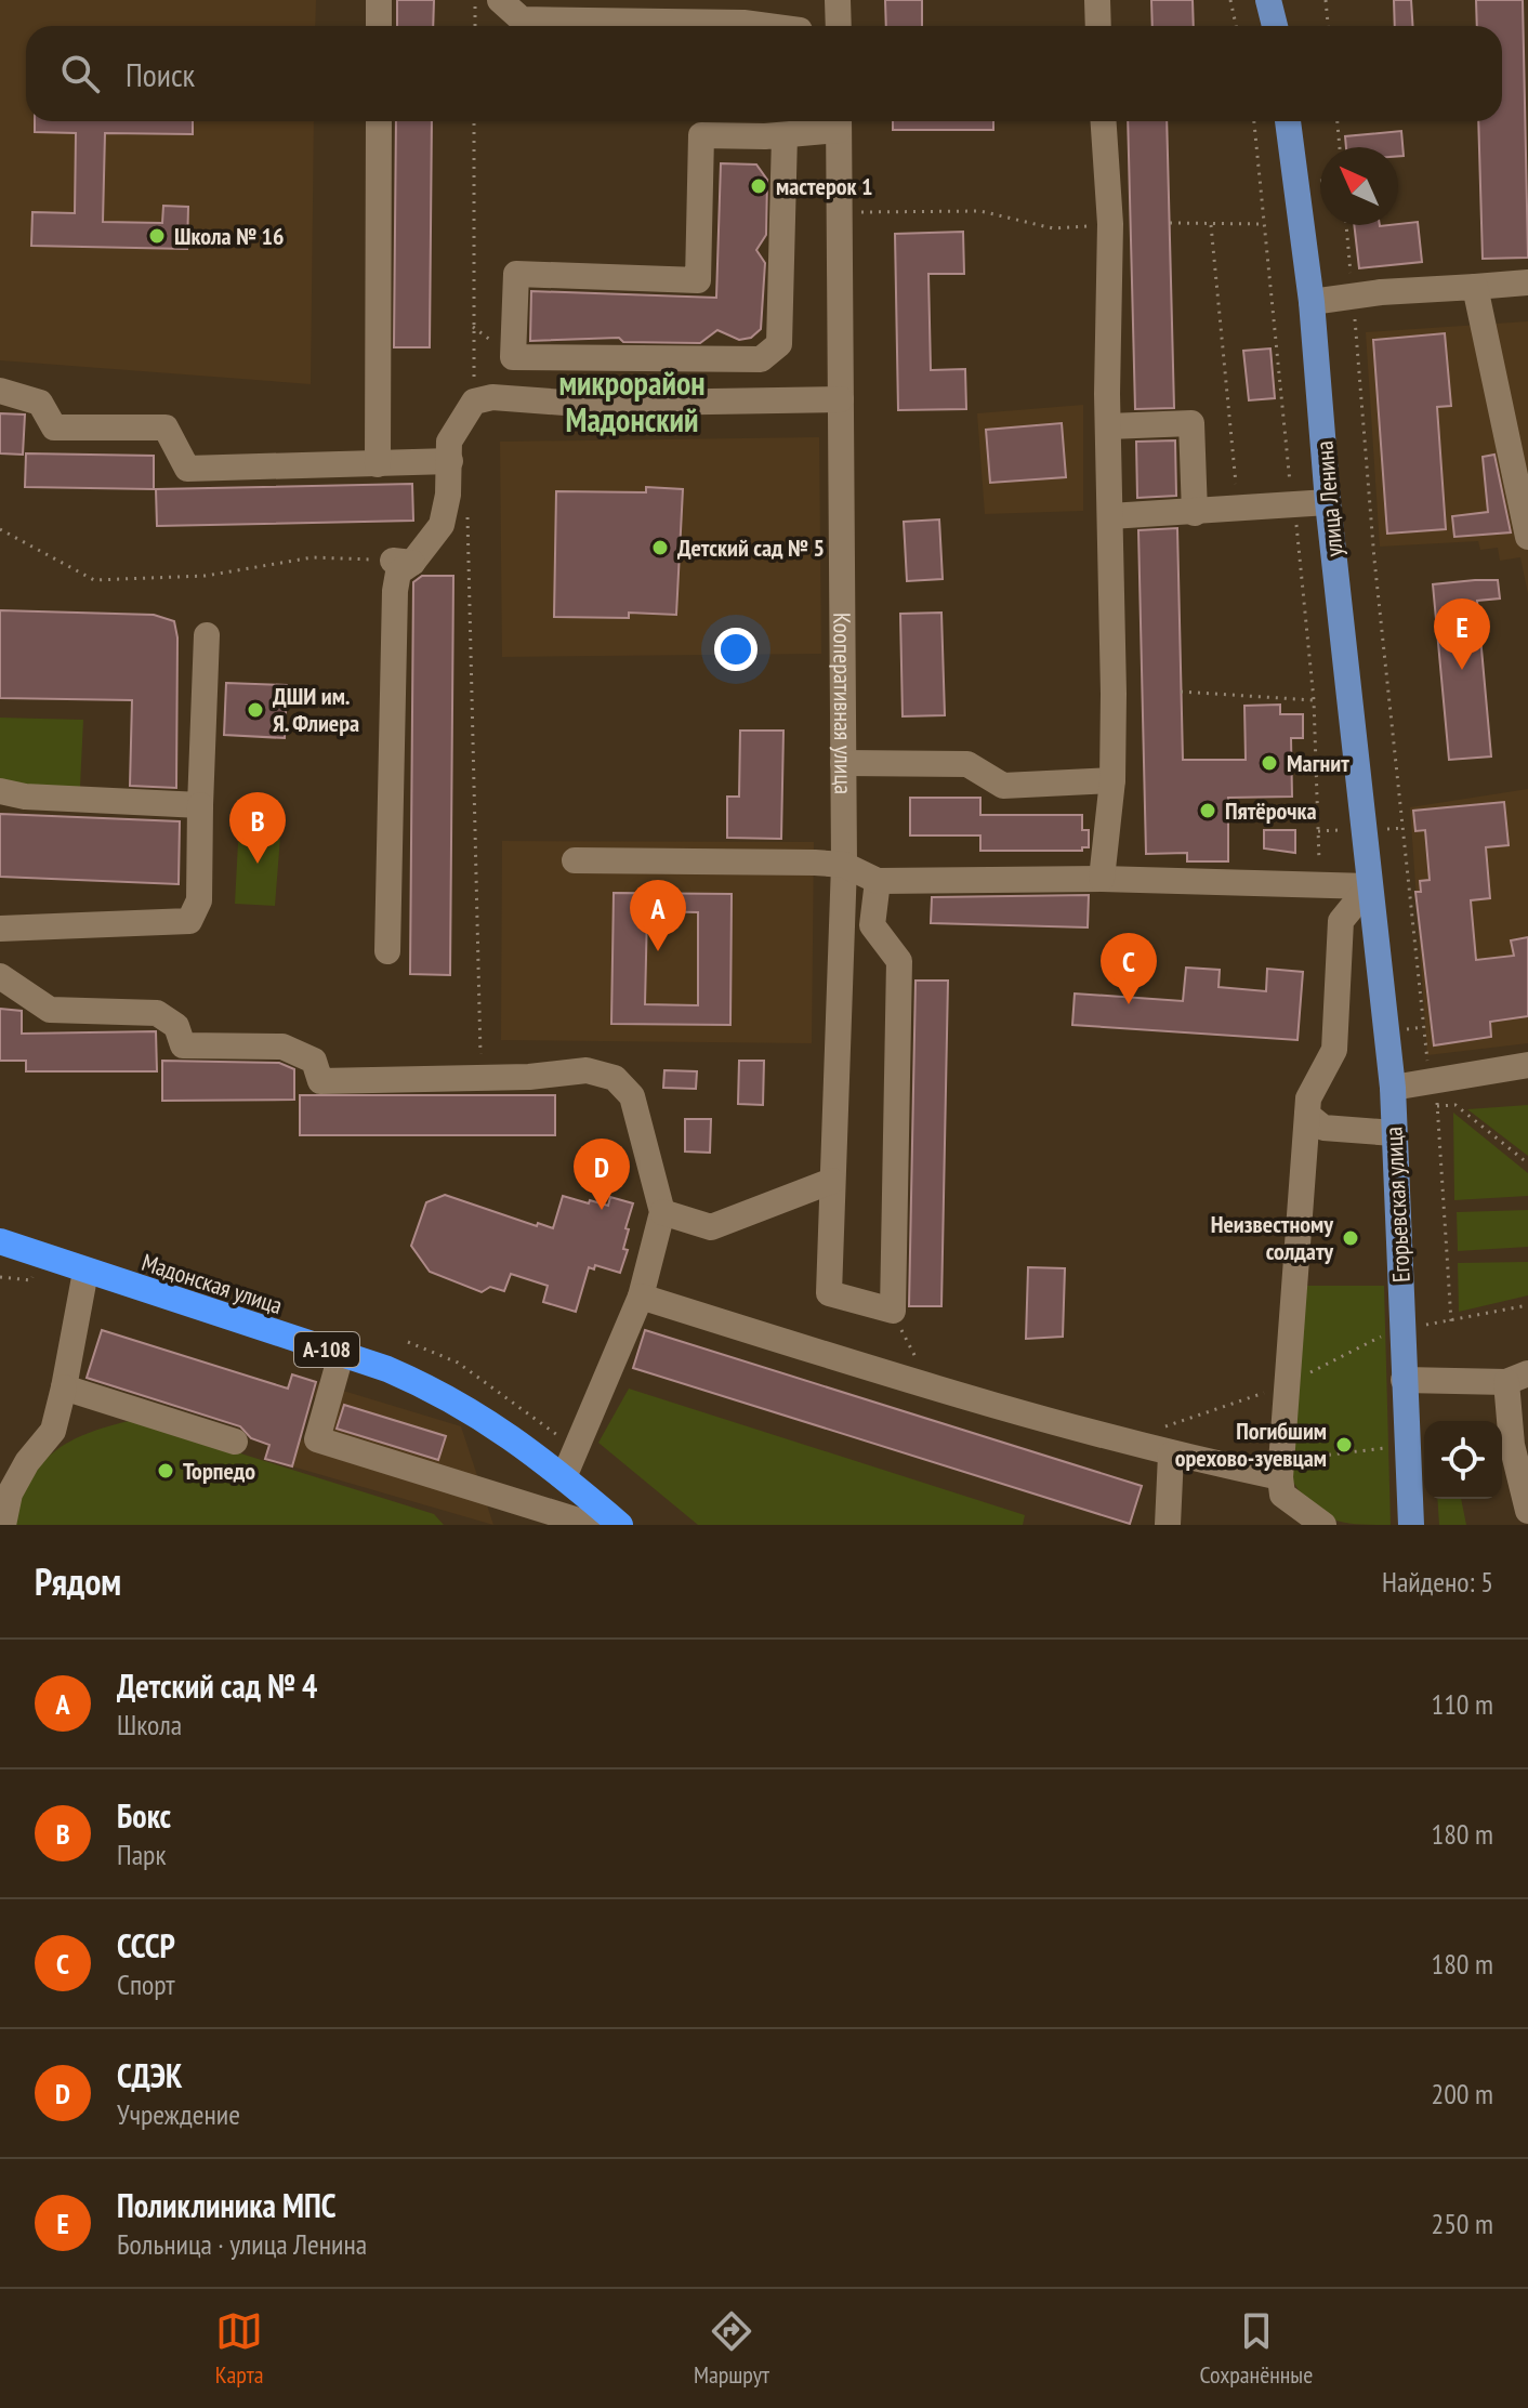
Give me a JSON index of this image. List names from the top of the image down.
{
  "streets": {
    "highway": ["Мадонская улица", "А-108"],
    "main road": ["улица Ленина", "Егорьевская улица"],
    "street": ["Кооперативная улица"]
  },
  "crossings": [
    ["улица Ленина", "Егорьевская улица"]
  ],
  "districts": ["микрорайон Мадонский"],
  "places": [
    "мастерок 1",
    "Школа № 16",
    "Детский сад № 5",
    "ДШИ им. Я. Флиера",
    "Магнит",
    "Пятёрочка",
    "Неизвестному солдату",
    "Погибшим орехово-зуевцам",
    "Торпедо"
  ],
  "north": "top left",
  "page": {
    "search": "Поиск",
    "pins": [
      "E",
      "B",
      "A",
      "C",
      "D"
    ],
    "heading": ["Рядом", "Найдено: 5"],
    "list": [
      {
        "mark": "A",
        "name": "Детский сад № 4",
        "note": "Школа",
        "value": "110 m"
      },
      {
        "mark": "B",
        "name": "Бокс",
        "note": "Парк",
        "value": "180 m"
      },
      {
        "mark": "C",
        "name": "СССР",
        "note": "Спорт",
        "value": "180 m"
      },
      {
        "mark": "D",
        "name": "СДЭК",
        "note": "Учреждение",
        "value": "200 m"
      },
      {
        "mark": "E",
        "name": "Поликлиника МПС",
        "note": "Больница · улица Ленина",
        "value": "250 m"
      }
    ],
    "nav": ["Карта", "Маршрут", "Сохранённые"]
  }
}
